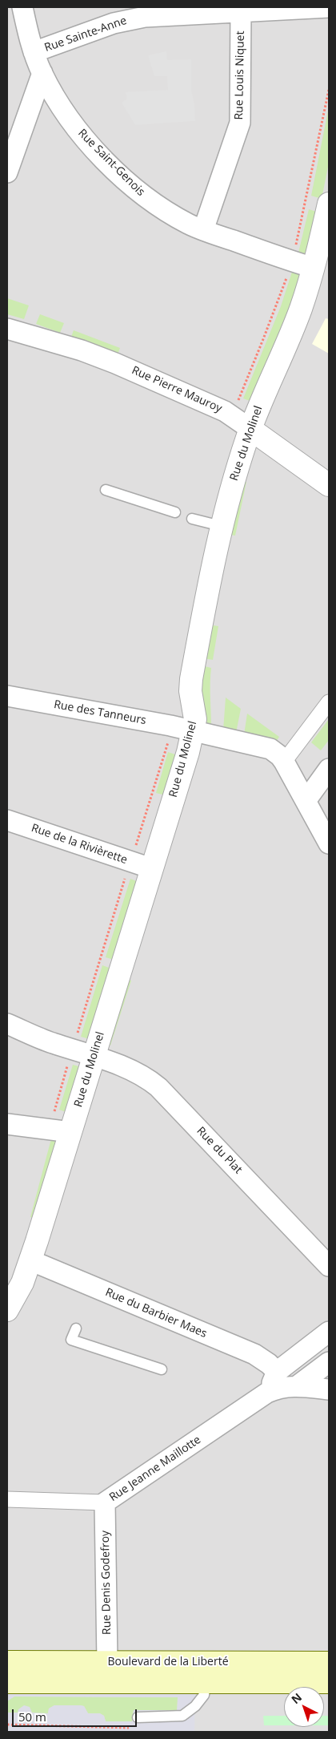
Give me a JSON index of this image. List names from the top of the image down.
{
  "streets": {
    "main road": ["Boulevard de la Liberté"],
    "street": [
      "Rue Sainte-Anne",
      "Rue Louis Niquet",
      "Rue Saint-Genois",
      "Rue Pierre Mauroy",
      "Rue du Molinel",
      "Rue des Tanneurs",
      "Rue de la Rivièrette",
      "Rue du Plat",
      "Rue du Barbier Maes",
      "Rue Jeanne Maillotte",
      "Rue Denis Godefroy"
    ]
  },
  "crossings": [
    ["Rue Sainte-Anne", "Rue Louis Niquet"],
    ["Rue Sainte-Anne", "Rue Saint-Genois"],
    ["Rue Louis Niquet", "Rue Saint-Genois"],
    ["Rue Saint-Genois", "Rue du Molinel"],
    ["Rue Pierre Mauroy", "Rue du Molinel"],
    ["Rue du Molinel", "Rue des Tanneurs"],
    ["Rue du Molinel", "Rue de la Rivièrette"],
    ["Rue du Molinel", "Rue du Plat"],
    ["Rue du Molinel", "Rue du Barbier Maes"],
    ["Rue Jeanne Maillotte", "Rue Denis Godefroy"],
    ["Rue Denis Godefroy", "Boulevard de la Liberté"]
  ],
  "scale_bar": "50 m",
  "north": "top left"
}
